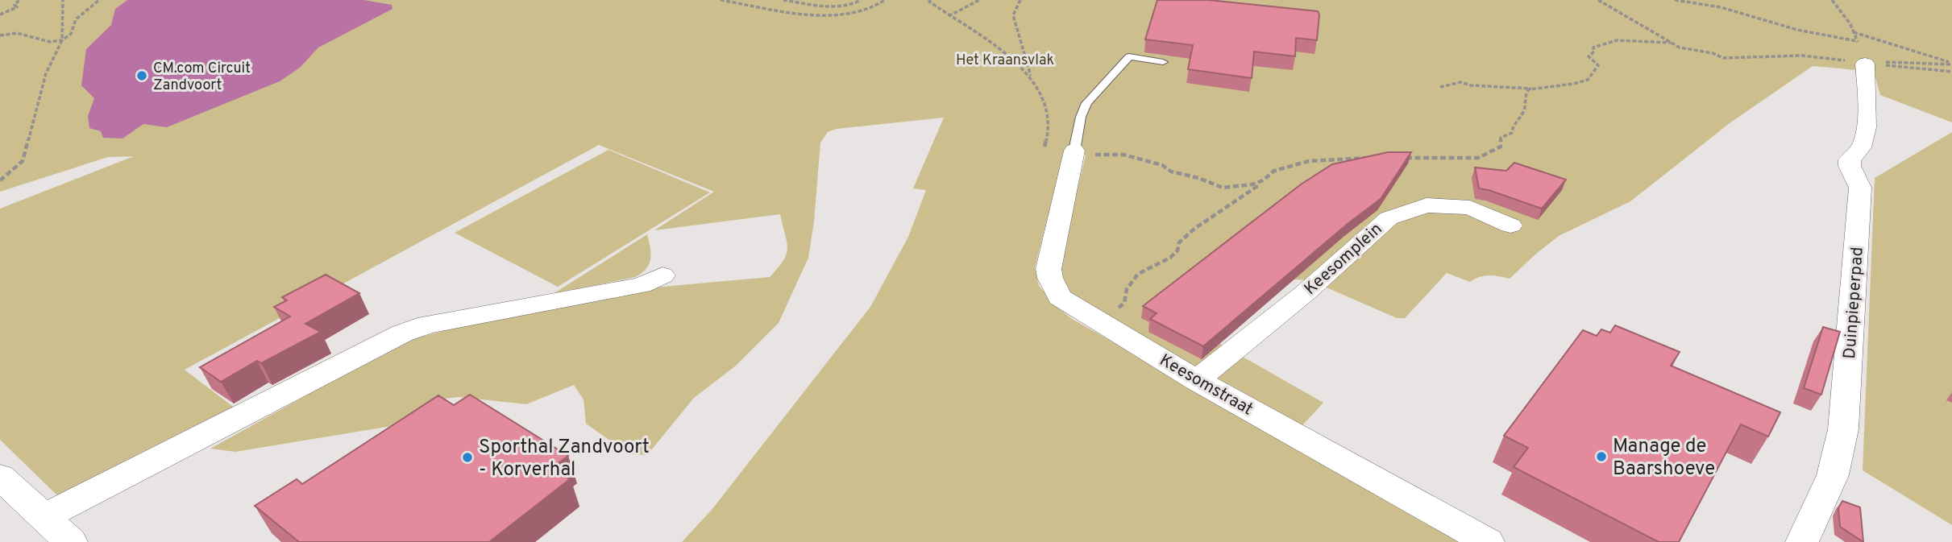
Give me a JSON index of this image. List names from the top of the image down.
{
  "streets": {
    "street": ["Keesomplein", "Duinpieperpad", "Keesomstraat"]
  },
  "crossings": [
    ["Keesomplein", "Keesomstraat"]
  ],
  "parks": ["Het Kraansvlak"],
  "places": ["CM.com Circuit Zandvoort", "Manage de Baarshoeve", "Sporthal Zandvoort - Korverhal"]
}
